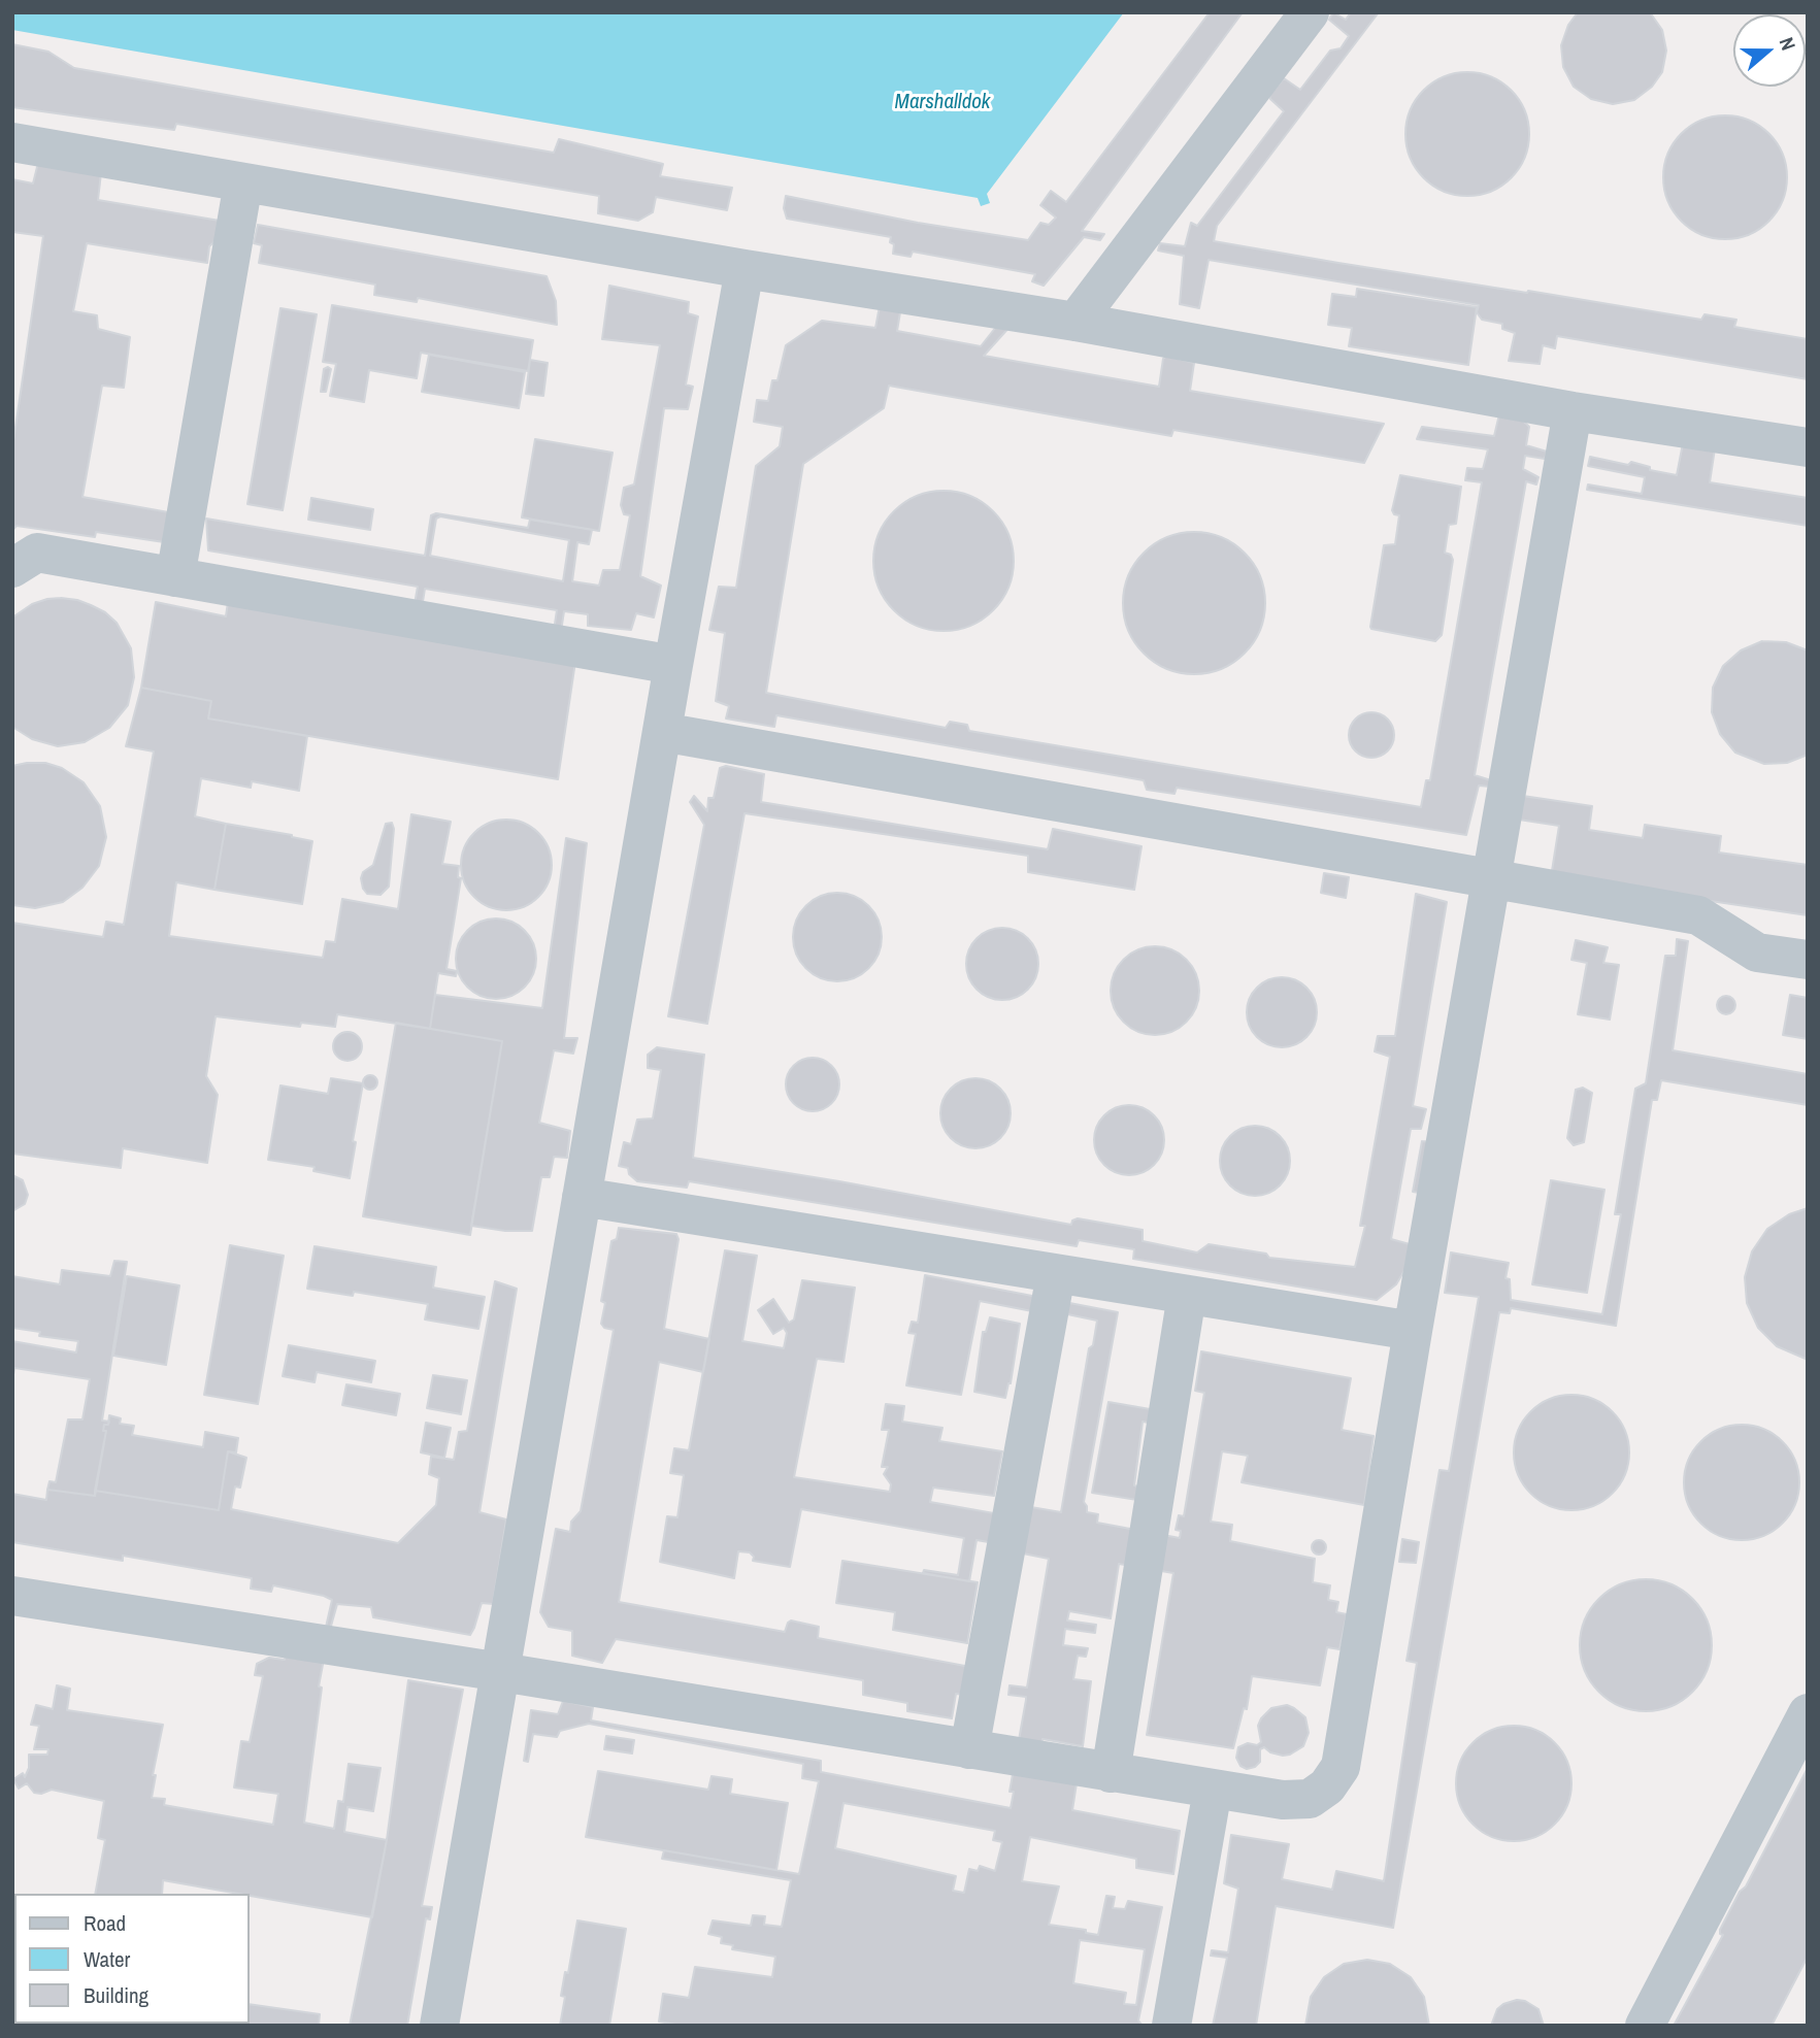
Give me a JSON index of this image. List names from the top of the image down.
{
  "water": ["Marshalldok"],
  "legend": ["Road", "Water", "Building"],
  "north": "right"
}
